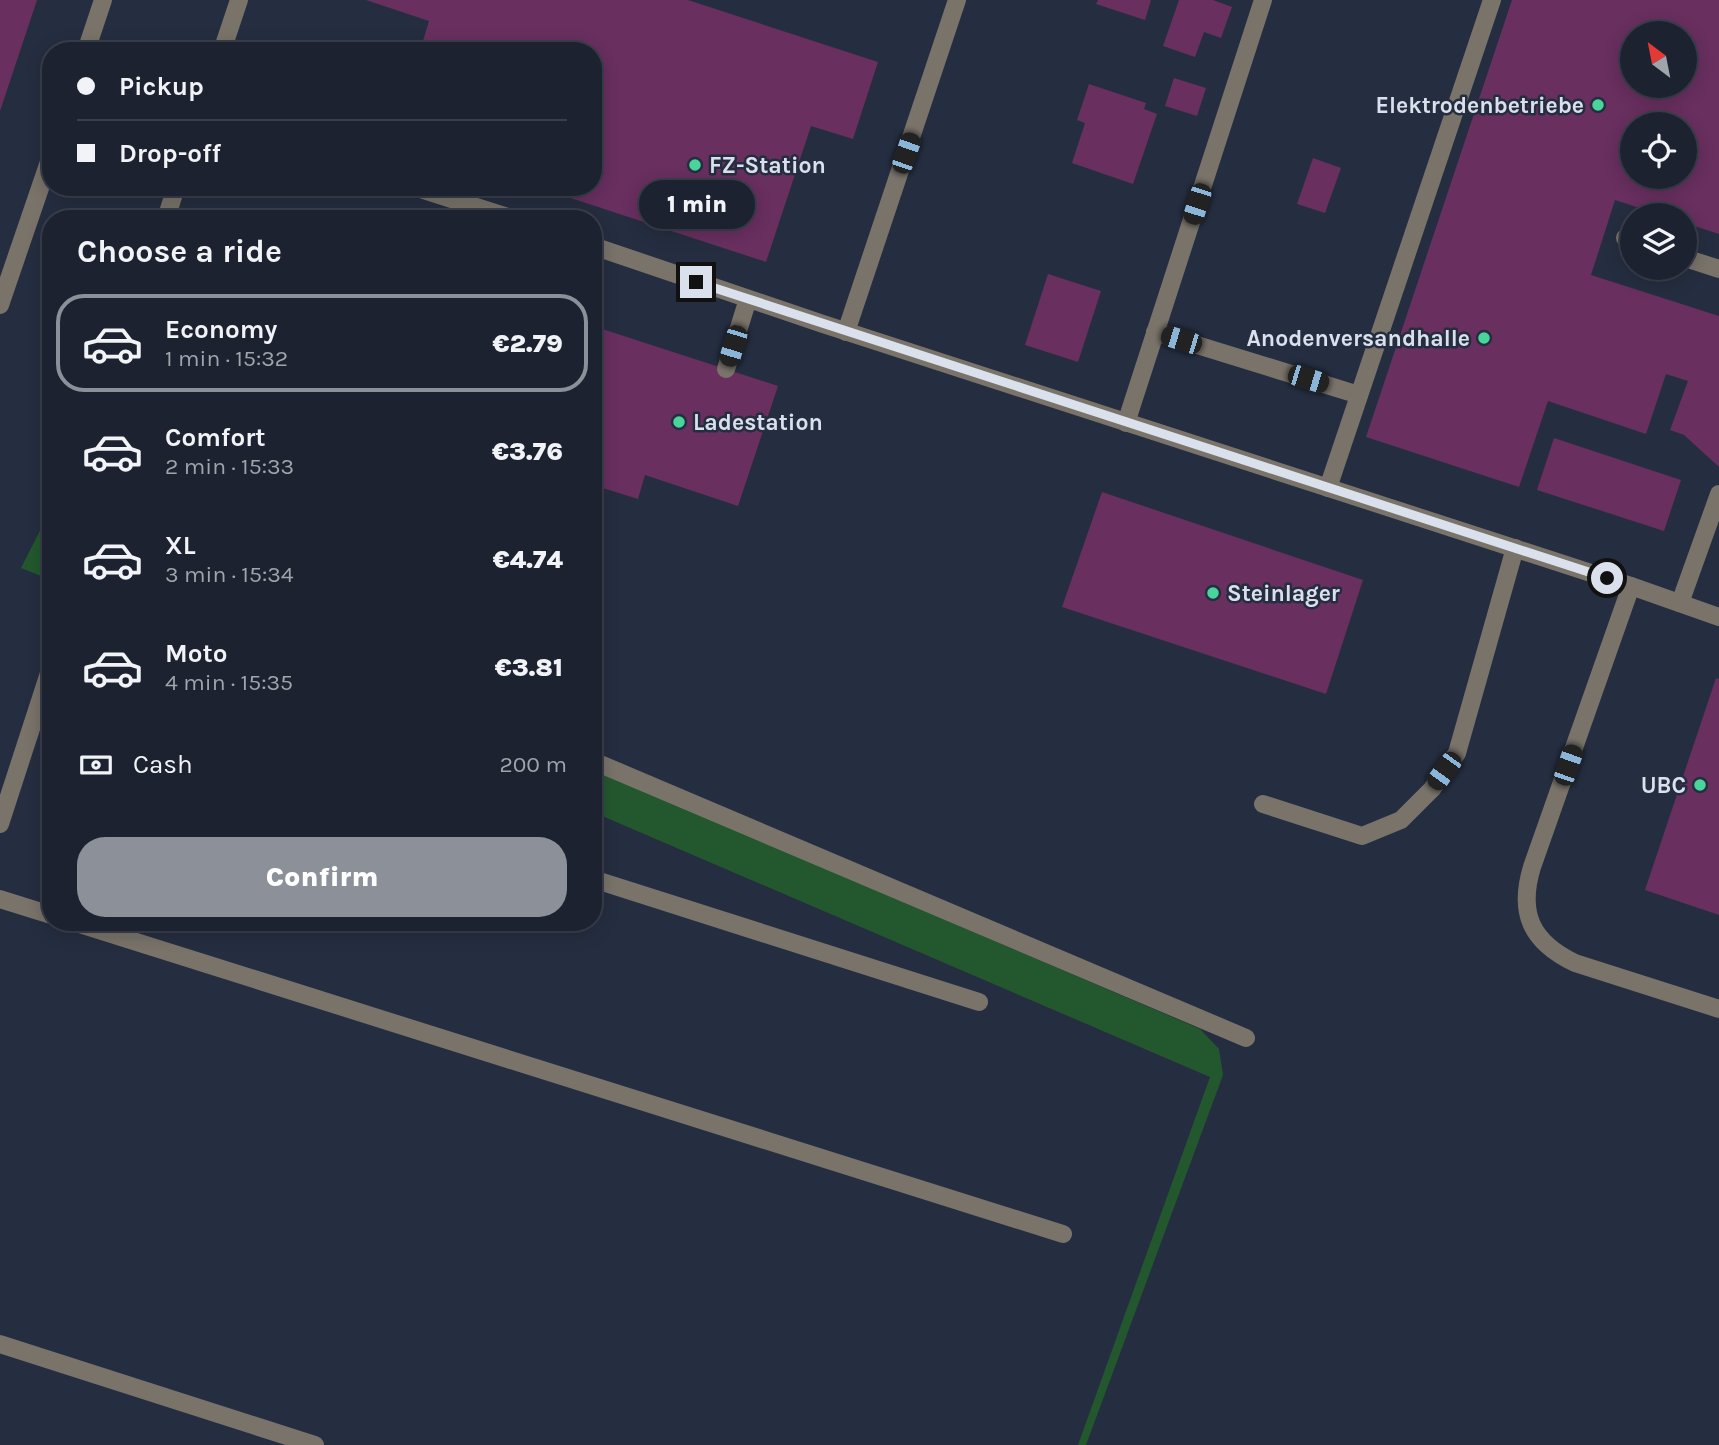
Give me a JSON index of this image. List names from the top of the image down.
{
  "places": [
    "Elektrodenbetriebe",
    "FZ-Station",
    "Anodenversandhalle",
    "Ladestation",
    "Steinlager",
    "UBC"
  ],
  "north": "top left",
  "page": {
    "banner": ["Pickup", "Drop-off"],
    "bubble": "1 min",
    "heading": "Choose a ride",
    "list": [
      {
        "name": "Economy",
        "note": "1 min · 15:32",
        "value": "€2.79"
      },
      {
        "name": "Comfort",
        "note": "2 min · 15:33",
        "value": "€3.76"
      },
      {
        "name": "XL",
        "note": "3 min · 15:34",
        "value": "€4.74"
      },
      {
        "name": "Moto",
        "note": "4 min · 15:35",
        "value": "€3.81"
      }
    ],
    "pay": ["Cash", "200 m"],
    "buttons": "Confirm"
  }
}
